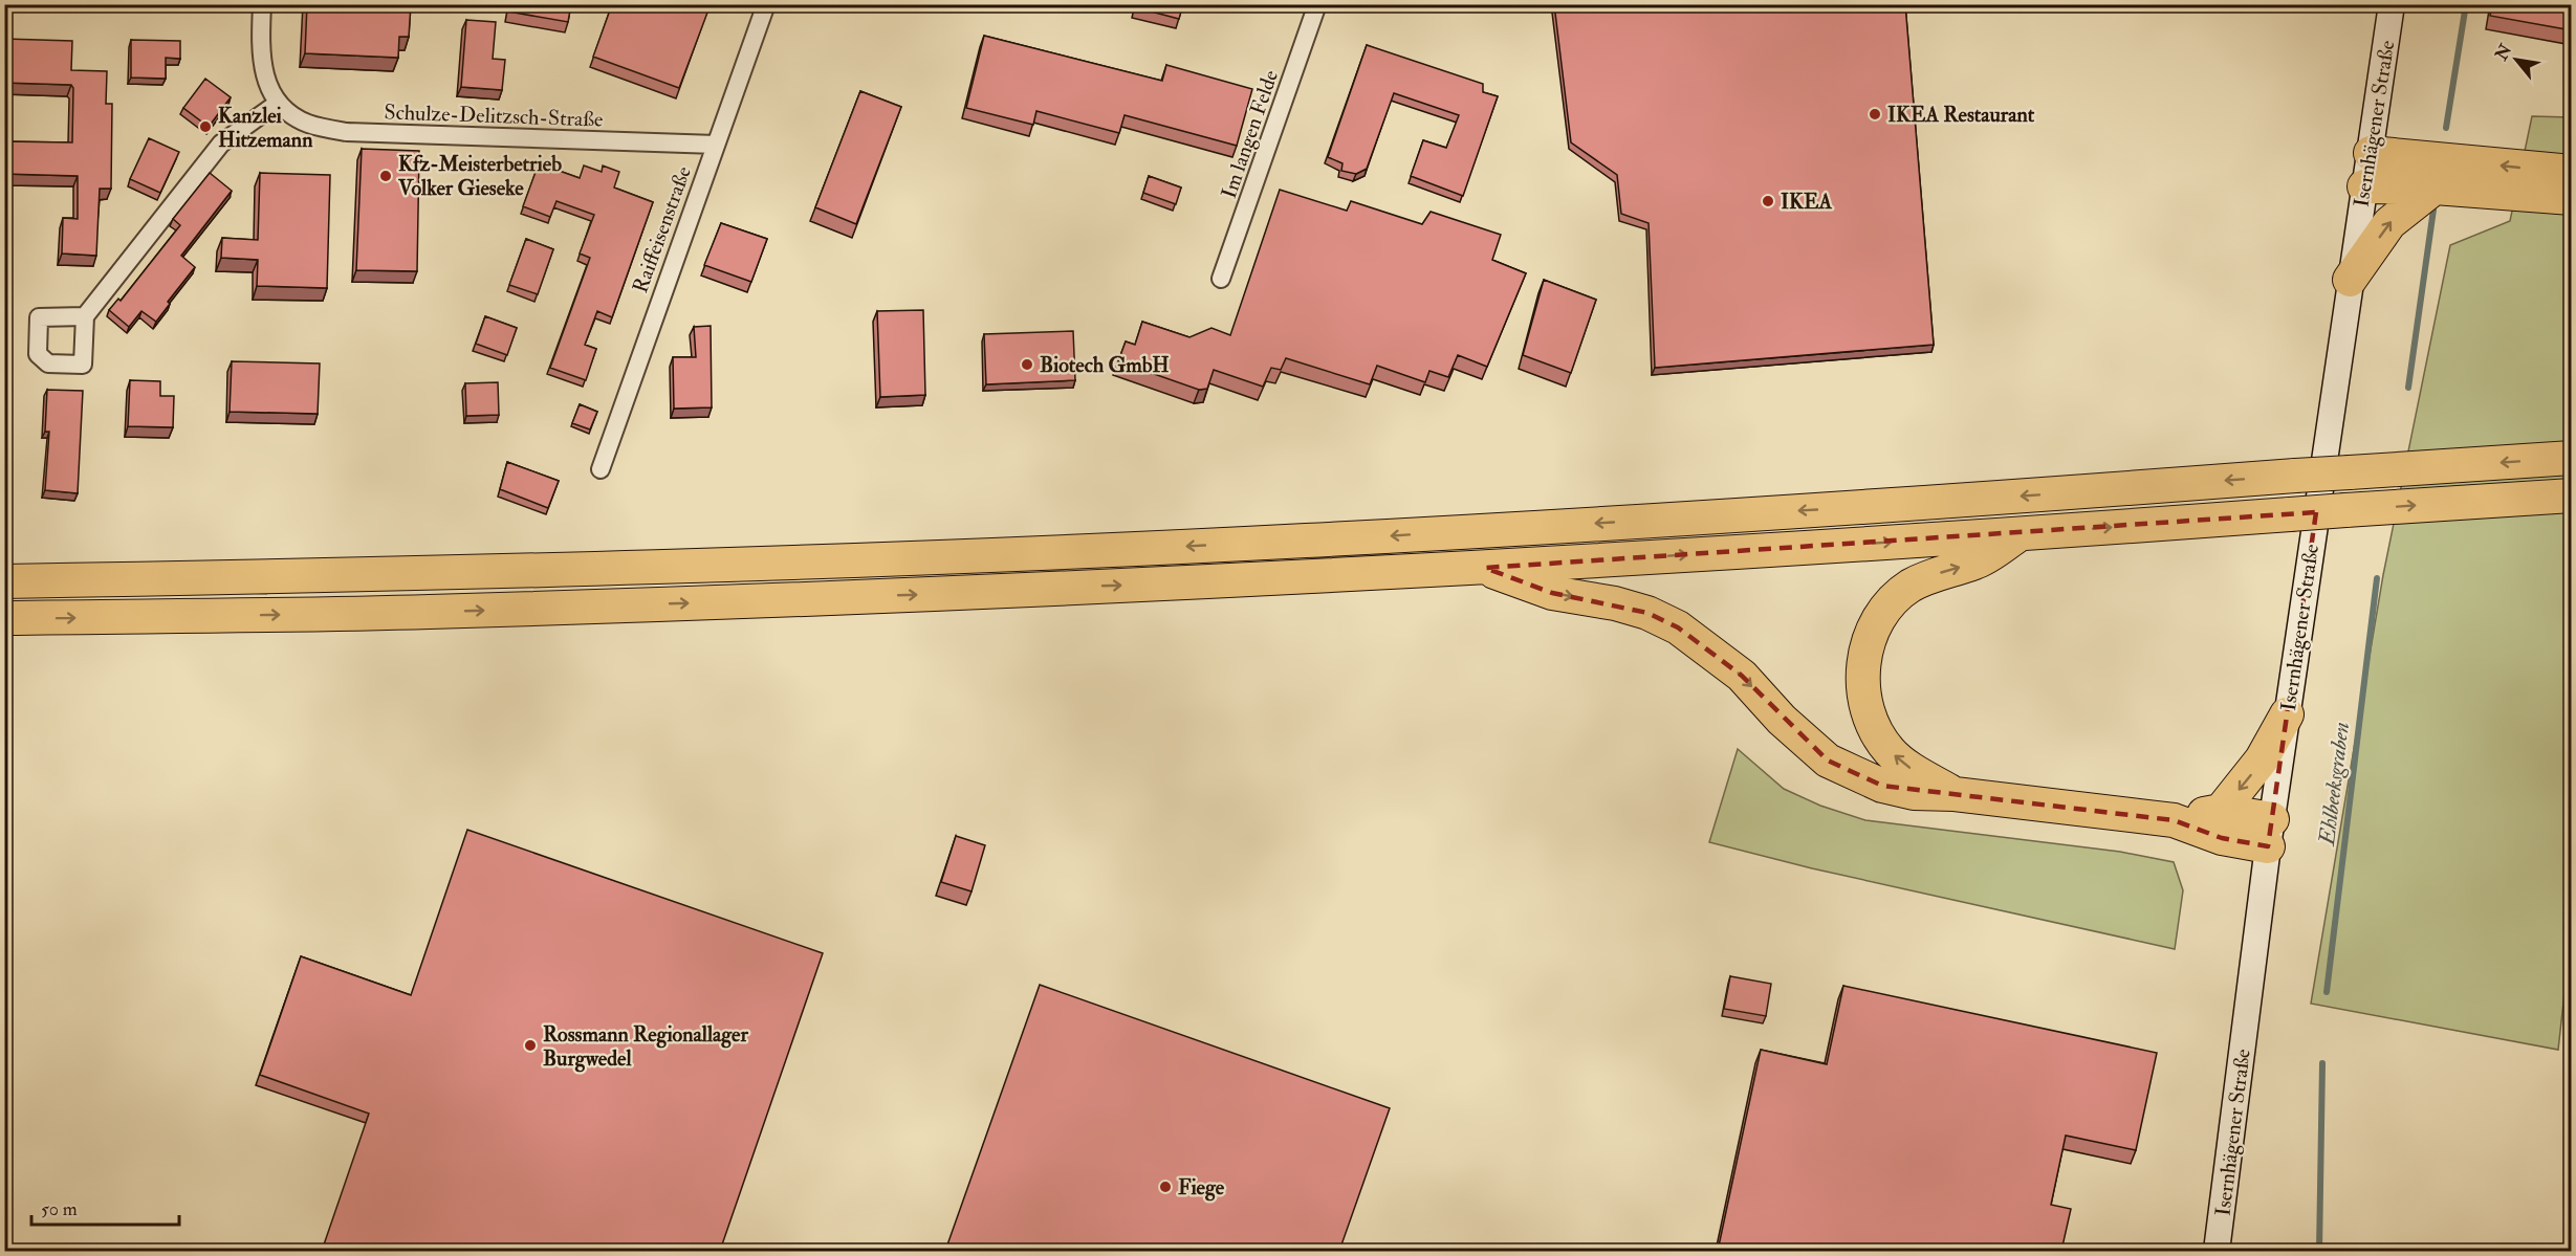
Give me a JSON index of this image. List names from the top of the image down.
{
  "streets": {
    "main road": ["Isernhägener Straße"],
    "street": ["Schulze-Delitzsch-Straße", "Im langen Felde", "Raiffeisenstraße"]
  },
  "crossings": [
    ["Schulze-Delitzsch-Straße", "Raiffeisenstraße"]
  ],
  "water": ["Ehlbeeksgraben"],
  "places": [
    "IKEA Restaurant",
    "Kanzlei Hitzemann",
    "Kfz-Meisterbetrieb Volker Gieseke",
    "IKEA",
    "Biotech GmbH",
    "Rossmann Regionallager Burgwedel",
    "Fiege"
  ],
  "scale_bar": "50 m",
  "north": "top left"
}
